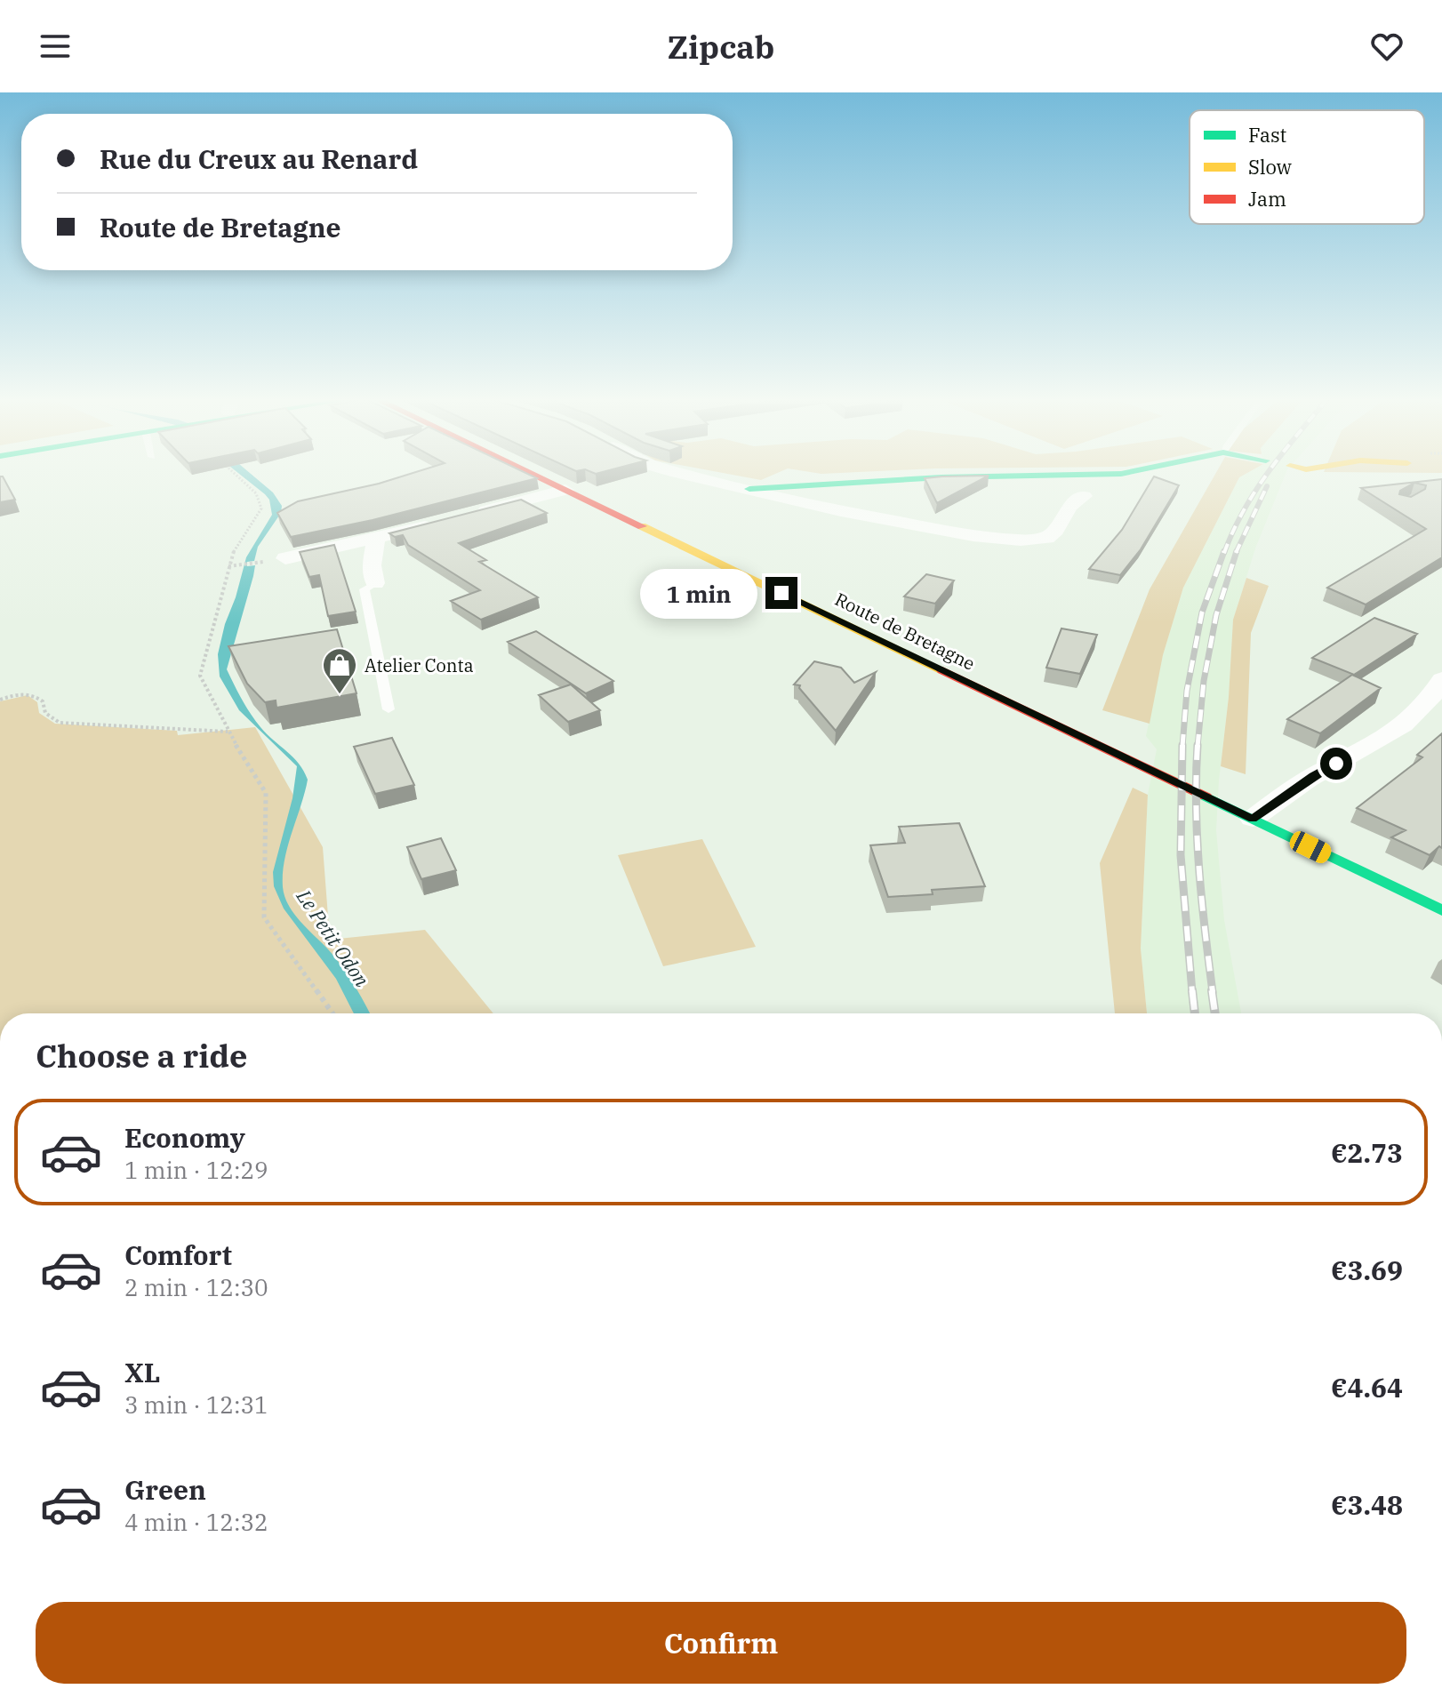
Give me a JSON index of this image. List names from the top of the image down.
{
  "streets": {
    "main road": ["Route de Bretagne"]
  },
  "water": ["Le Petit Odon"],
  "places": {
    "shop": ["Atelier Conta"]
  },
  "legend": ["Fast", "Slow", "Jam"],
  "page": {
    "header": "Zipcab",
    "banner": ["Rue du Creux au Renard", "Route de Bretagne"],
    "bubble": "1 min",
    "heading": "Choose a ride",
    "list": [
      {
        "name": "Economy",
        "note": "1 min · 12:29",
        "value": "€2.73"
      },
      {
        "name": "Comfort",
        "note": "2 min · 12:30",
        "value": "€3.69"
      },
      {
        "name": "XL",
        "note": "3 min · 12:31",
        "value": "€4.64"
      },
      {
        "name": "Green",
        "note": "4 min · 12:32",
        "value": "€3.48"
      }
    ],
    "buttons": "Confirm"
  }
}
